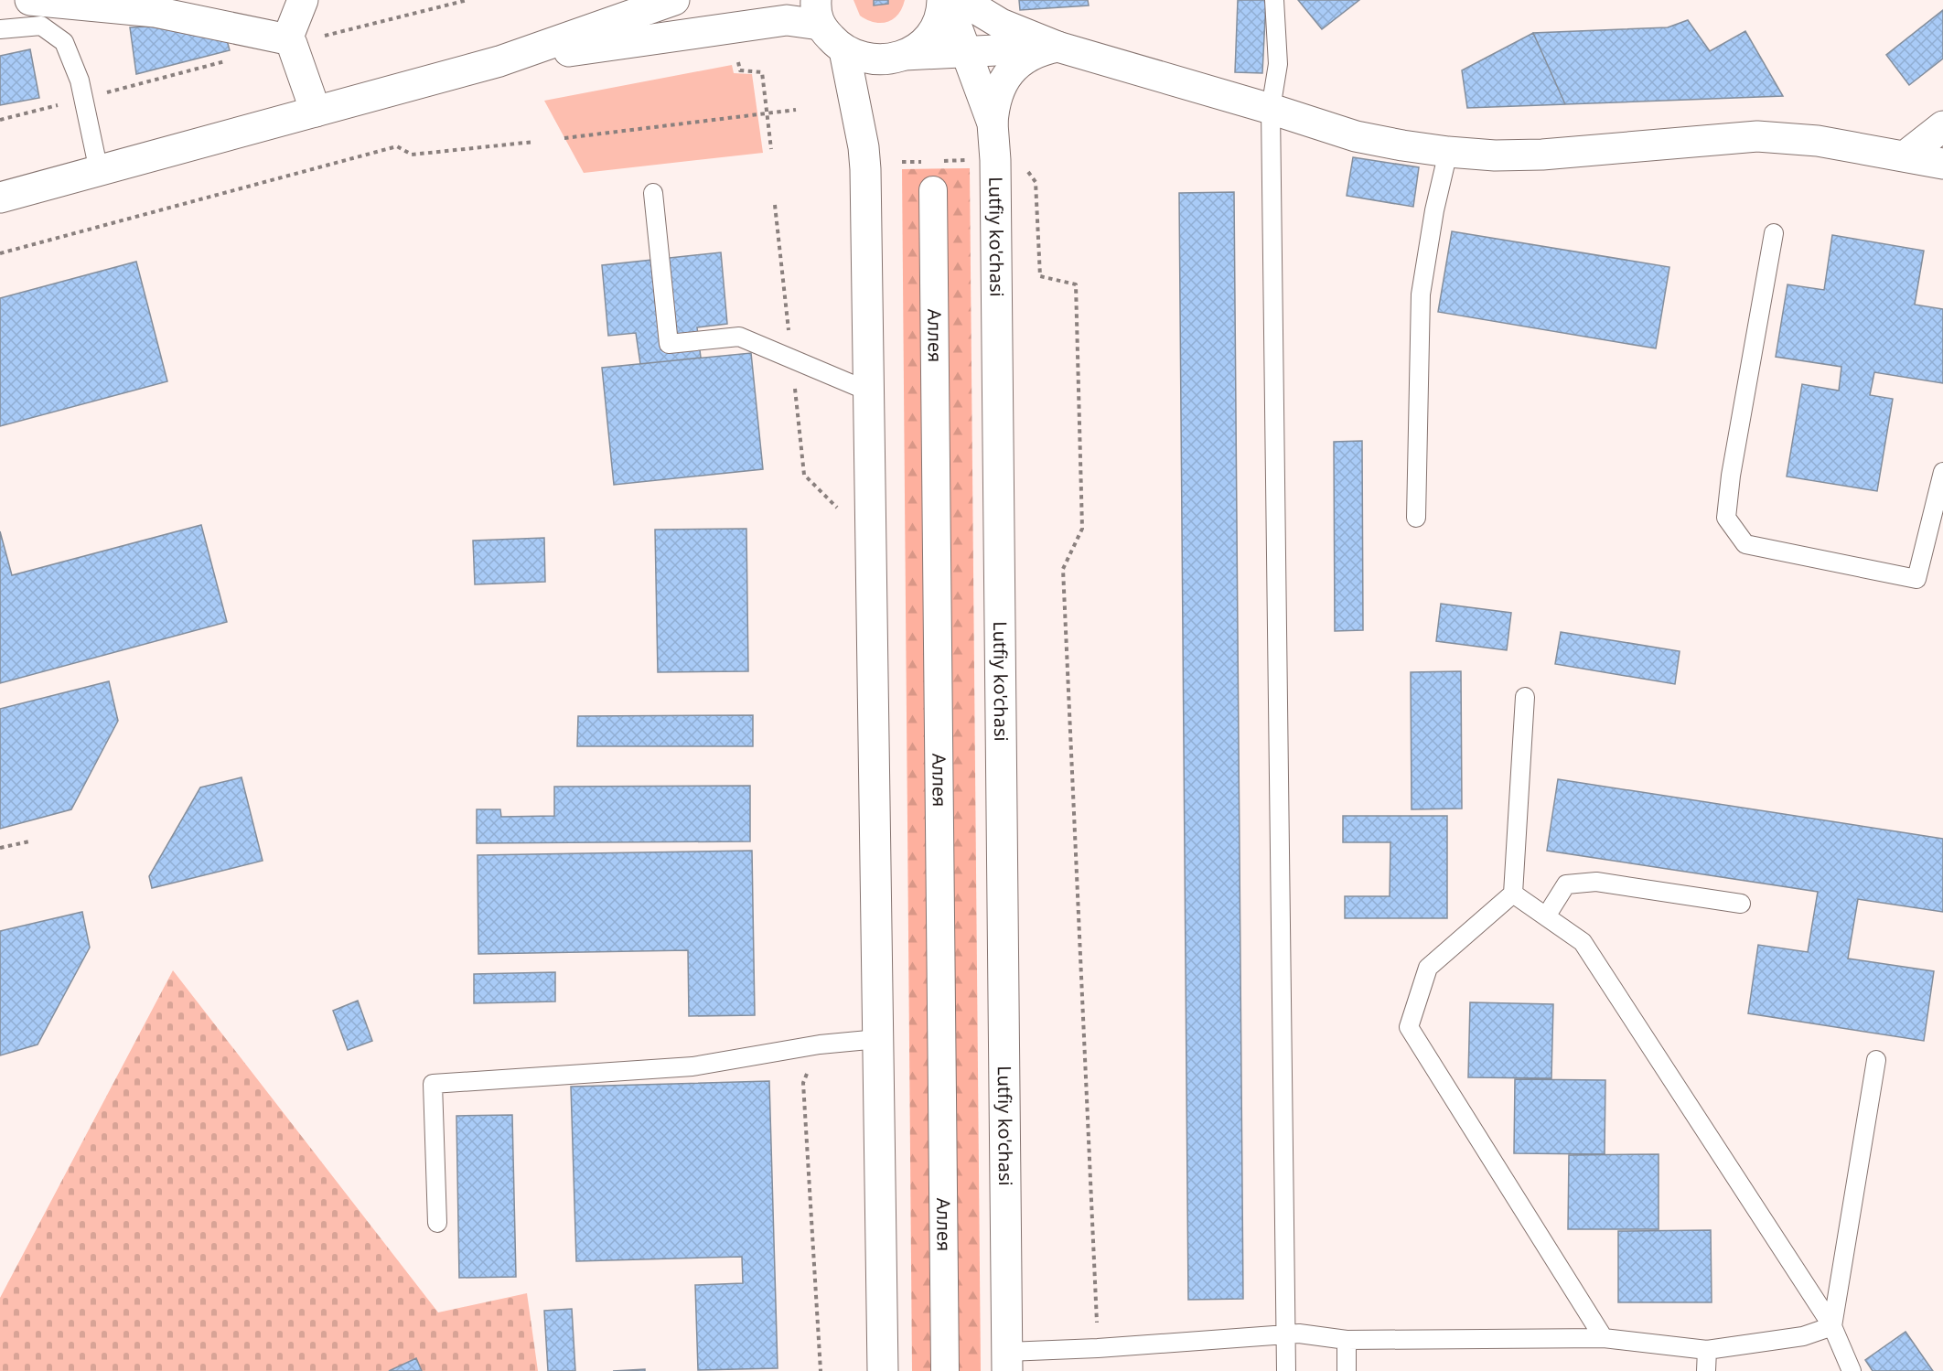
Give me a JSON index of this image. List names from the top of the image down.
{
  "streets": {
    "main road": ["Lutfiy ko'chasi"],
    "street": ["Аллея"]
  }
}
